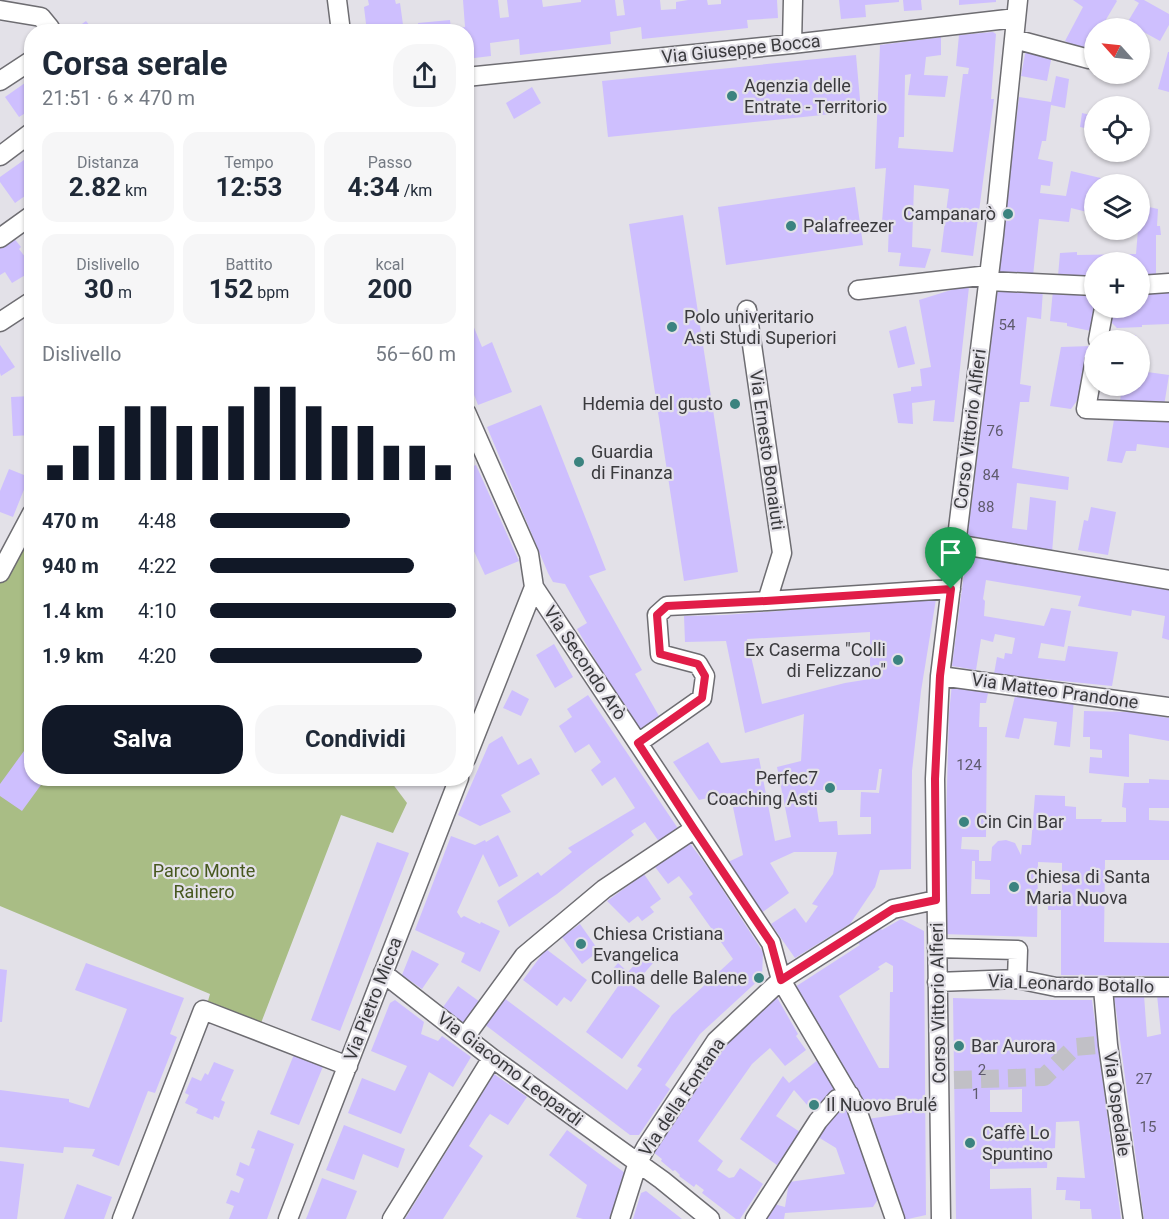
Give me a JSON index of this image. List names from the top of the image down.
{
  "streets": {
    "street": [
      "Via Giuseppe Bocca",
      "Corso Vittorio Alfieri",
      "Via Ernesto Bonaiuti",
      "Via Secondo Arò",
      "Via Matteo Prandone",
      "Via Leonardo Botallo",
      "Via Pietro Micca",
      "Via Giacomo Leopardi",
      "Via della Fontana",
      "Via Ospedale"
    ]
  },
  "crossings": [
    ["Via Giuseppe Bocca", "Corso Vittorio Alfieri"],
    ["Corso Vittorio Alfieri", "Via Matteo Prandone"],
    ["Corso Vittorio Alfieri", "Via Leonardo Botallo"],
    ["Corso Vittorio Alfieri", "Via della Fontana"],
    ["Via Secondo Arò", "Via della Fontana"],
    ["Via Leonardo Botallo", "Via Ospedale"],
    ["Via Pietro Micca", "Via Giacomo Leopardi"],
    ["Via Giacomo Leopardi", "Via della Fontana"]
  ],
  "parks": ["Parco Monte Rainero"],
  "places": [
    "Agenzia delle Entrate - Territorio",
    "Campanarò",
    "Palafreezer",
    "Polo univeritario Asti Studi Superiori",
    "Hdemia del gusto",
    "Guardia di Finanza",
    "Ex Caserma \"Colli di Felizzano\"",
    "Perfec7 Coaching Asti",
    "Cin Cin Bar",
    "Chiesa di Santa Maria Nuova",
    "Chiesa Cristiana Evangelica",
    "Collina delle Balene",
    "Bar Aurora",
    "Il Nuovo Brulé",
    "Caffè Lo Spuntino"
  ],
  "house_numbers": [
    "54",
    "76",
    "84",
    "88",
    "124",
    "2",
    "27",
    "1",
    "15"
  ],
  "north": "top left",
  "page": {
    "map_buttons": ["+", "−"],
    "heading": ["Corsa serale", "21:51 · 6 × 470 m"],
    "stats": [
      ["Distanza", "2.82 km"],
      ["Tempo", "12:53"],
      ["Passo", "4:34 /km"],
      ["Dislivello", "30 m"],
      ["Battito", "152 bpm"],
      ["kcal", "200"]
    ],
    "chart": ["Dislivello", "56–60 m"],
    "list": [
      {
        "name": "470 m",
        "note": "4:48"
      },
      {
        "name": "940 m",
        "note": "4:22"
      },
      {
        "name": "1.4 km",
        "note": "4:10"
      },
      {
        "name": "1.9 km",
        "note": "4:20"
      }
    ],
    "buttons": ["Salva", "Condividi"]
  }
}
